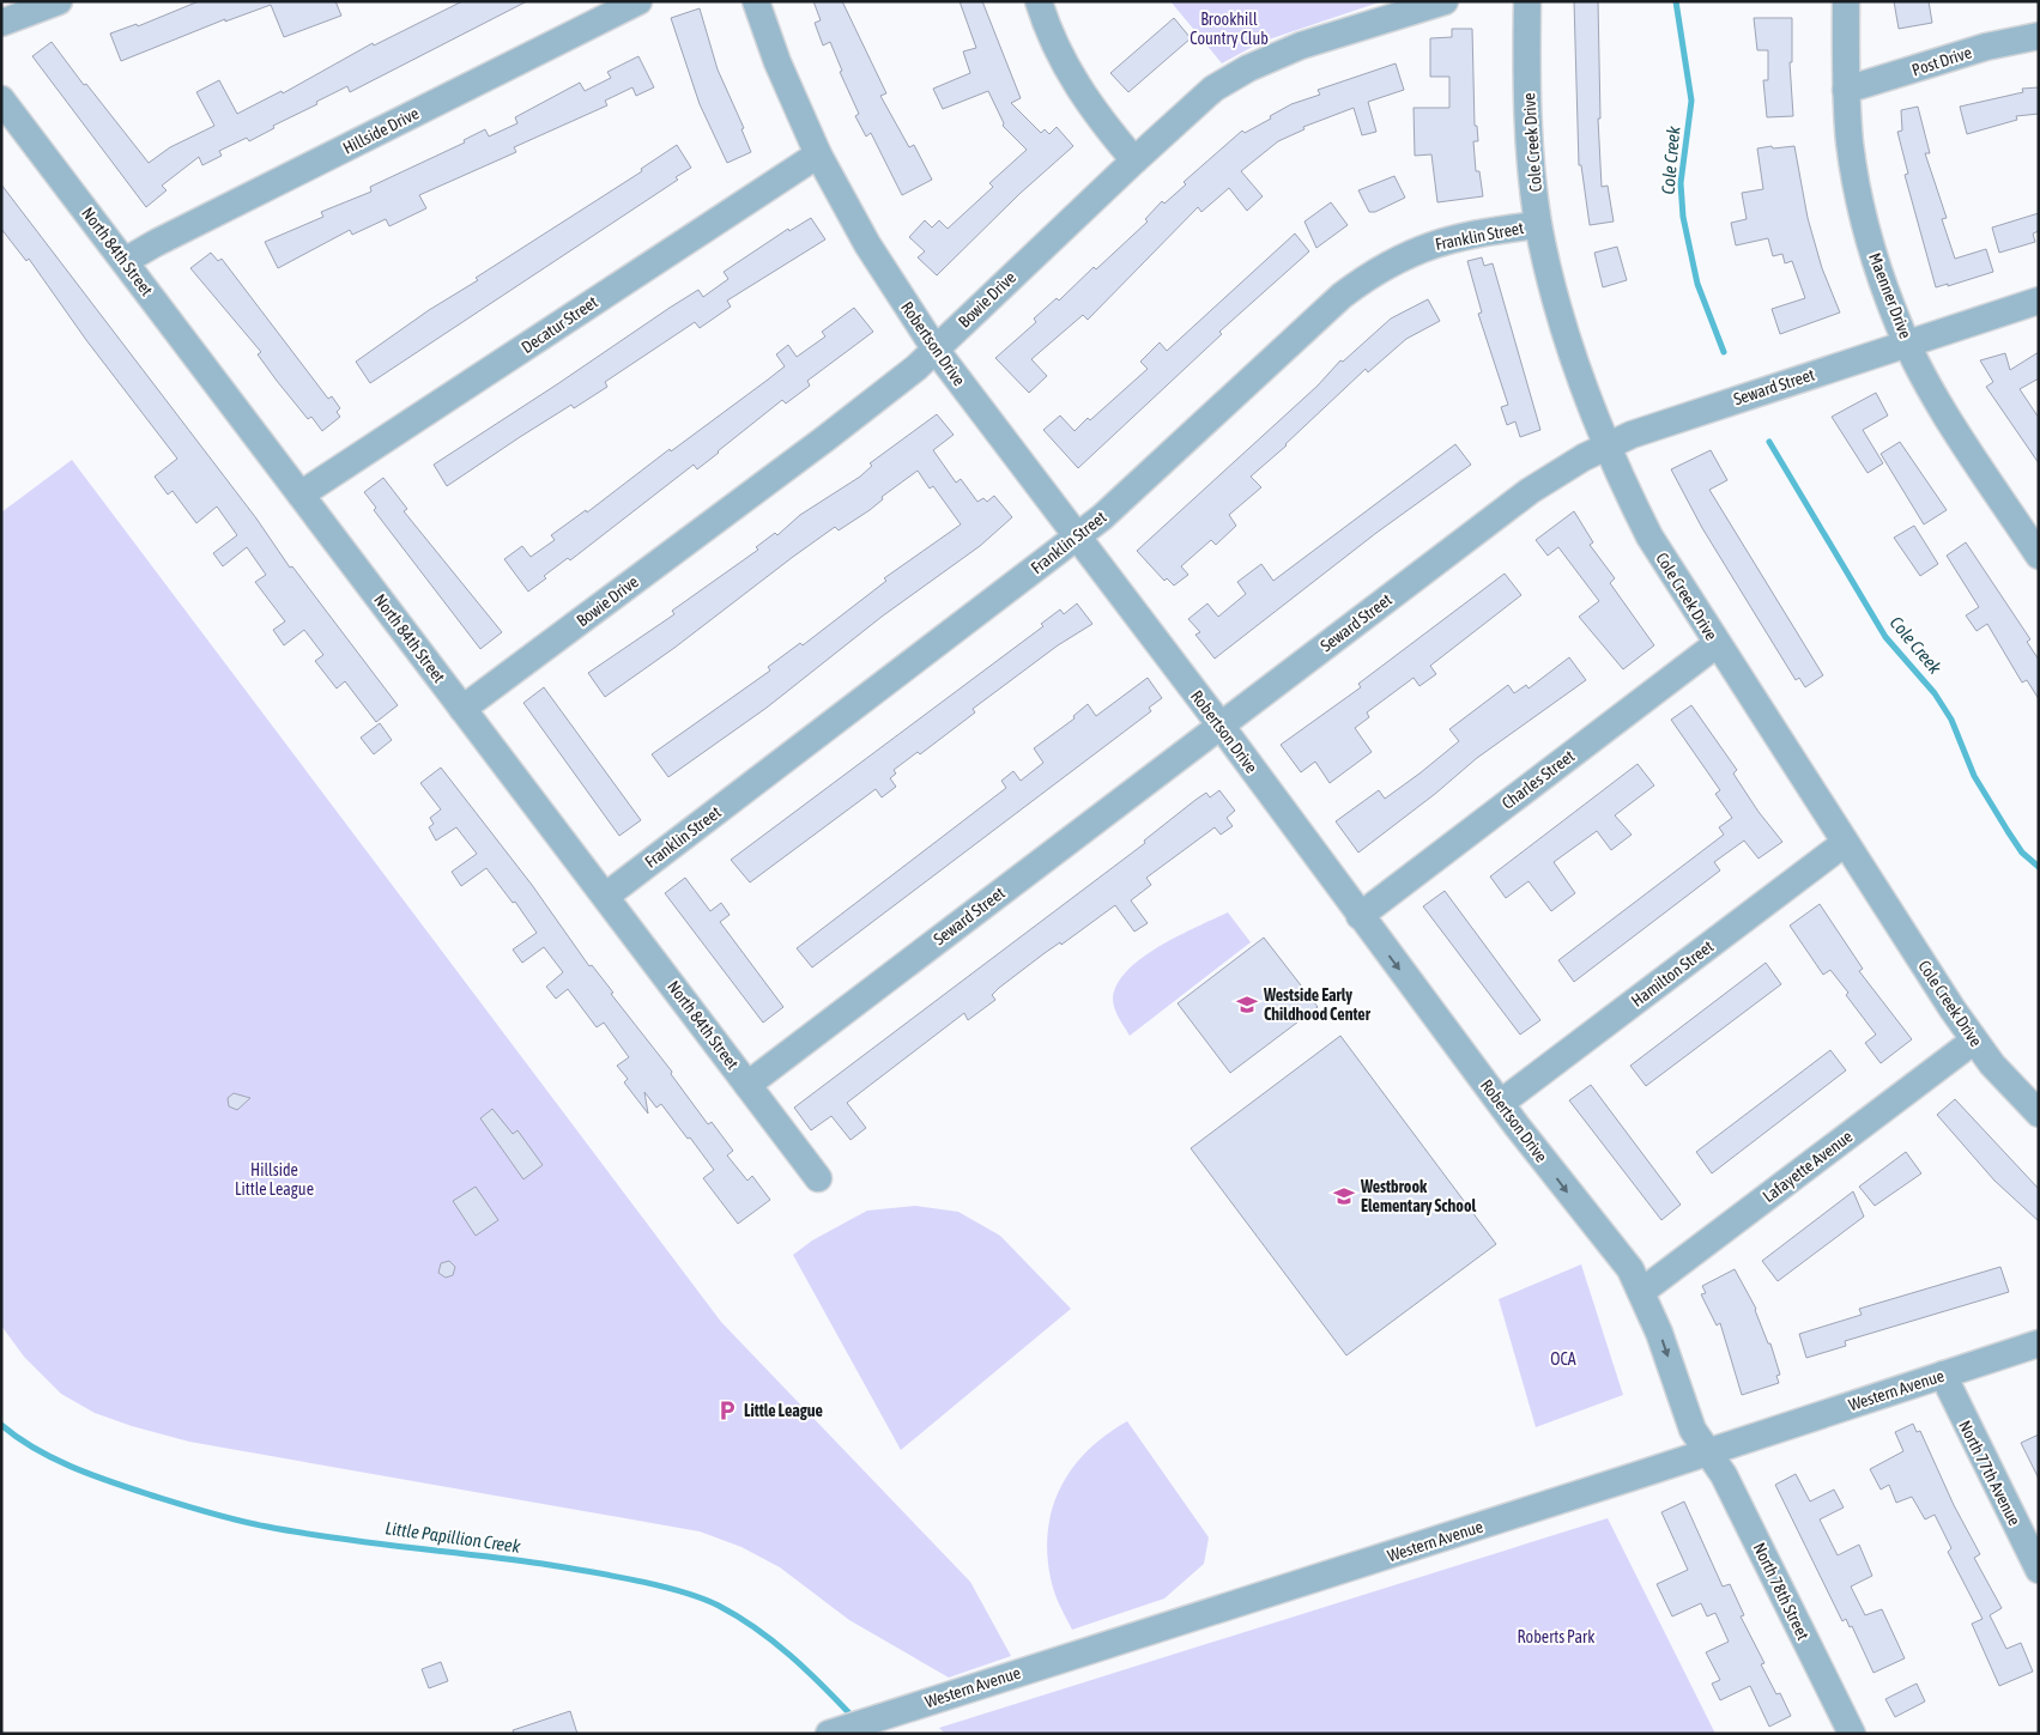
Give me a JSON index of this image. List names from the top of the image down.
{
  "streets": {
    "street": [
      "Post Drive",
      "Hillside Drive",
      "Cole Creek Drive",
      "Franklin Street",
      "North 84th Street",
      "Maenner Drive",
      "Bowie Drive",
      "Decatur Street",
      "Robertson Drive",
      "Seward Street",
      "Charles Street",
      "Hamilton Street",
      "Lafayette Avenue",
      "Western Avenue",
      "North 77th Avenue",
      "North 78th Street"
    ]
  },
  "crossings": [
    ["Post Drive", "Maenner Drive"],
    ["Hillside Drive", "North 84th Street"],
    ["Cole Creek Drive", "Franklin Street"],
    ["Cole Creek Drive", "Seward Street"],
    ["Cole Creek Drive", "Charles Street"],
    ["Cole Creek Drive", "Hamilton Street"],
    ["Cole Creek Drive", "Lafayette Avenue"],
    ["Franklin Street", "North 84th Street"],
    ["Franklin Street", "Robertson Drive"],
    ["North 84th Street", "Bowie Drive"],
    ["North 84th Street", "Decatur Street"],
    ["North 84th Street", "Seward Street"],
    ["Maenner Drive", "Seward Street"],
    ["Bowie Drive", "Robertson Drive"],
    ["Decatur Street", "Robertson Drive"],
    ["Robertson Drive", "Seward Street"],
    ["Robertson Drive", "Charles Street"],
    ["Robertson Drive", "Hamilton Street"],
    ["Robertson Drive", "Lafayette Avenue"],
    ["Robertson Drive", "Western Avenue"],
    ["Robertson Drive", "North 78th Street"],
    ["Western Avenue", "North 77th Avenue"],
    ["Western Avenue", "North 78th Street"]
  ],
  "one_way": ["Robertson Drive"],
  "water": ["Cole Creek", "Little Papillion Creek"],
  "parks": [
    "Brookhill Country Club",
    "Hillside Little League",
    "OCA",
    "Roberts Park"
  ],
  "places": {
    "school or university": ["Westside Early Childhood Center", "Westbrook Elementary School"],
    "parking": ["Little League"]
  }
}
